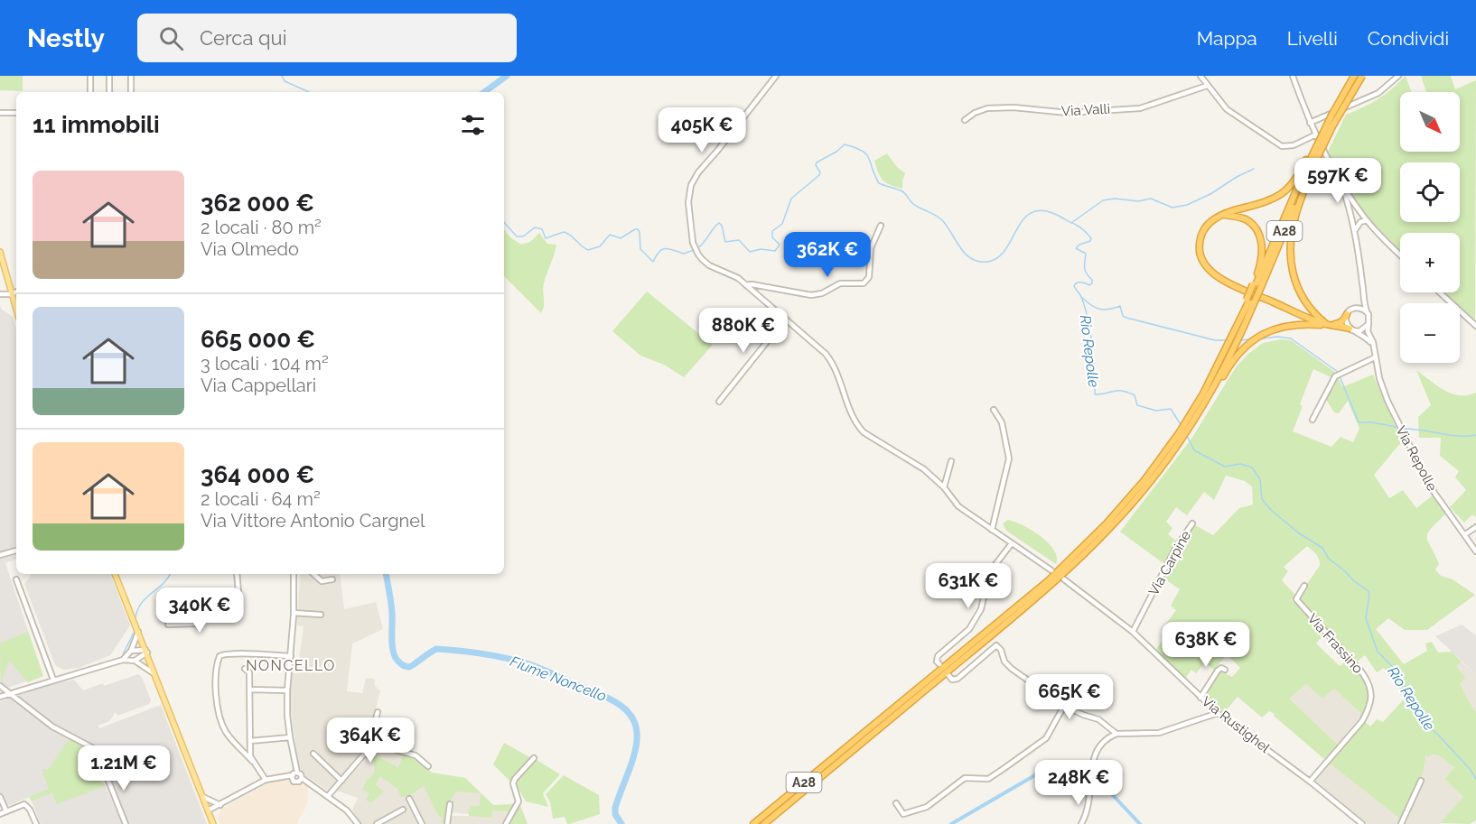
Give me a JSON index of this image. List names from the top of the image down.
{
  "streets": {
    "highway": ["A28"],
    "street": [
      "Via Valli",
      "Via Repolle",
      "Via Carpine",
      "Via Frassino",
      "Via Rustighel"
    ]
  },
  "crossings": [
    ["Via Carpine", "Via Rustighel"],
    ["Via Frassino", "Via Rustighel"]
  ],
  "districts": ["NONCELLO"],
  "water": ["Rio Repolle", "Fiume Noncello"],
  "north": "bottom right",
  "page": {
    "header": "Nestly",
    "search": "Cerca qui",
    "nav": ["Mappa", "Livelli", "Condividi"],
    "map_buttons": ["+", "−"],
    "heading": "11 immobili",
    "price": [
      "405K €",
      "597K €",
      "362K €",
      "880K €",
      "631K €",
      "340K €",
      "638K €",
      "665K €",
      "364K €",
      "1.21M €",
      "248K €"
    ],
    "list": [
      {
        "name": "362 000 €",
        "note": "2 locali · 80 m² · Via Olmedo"
      },
      {
        "name": "665 000 €",
        "note": "3 locali · 104 m² · Via Cappellari"
      },
      {
        "name": "364 000 €",
        "note": "2 locali · 64 m² · Via Vittore Antonio Cargnel"
      }
    ]
  }
}
